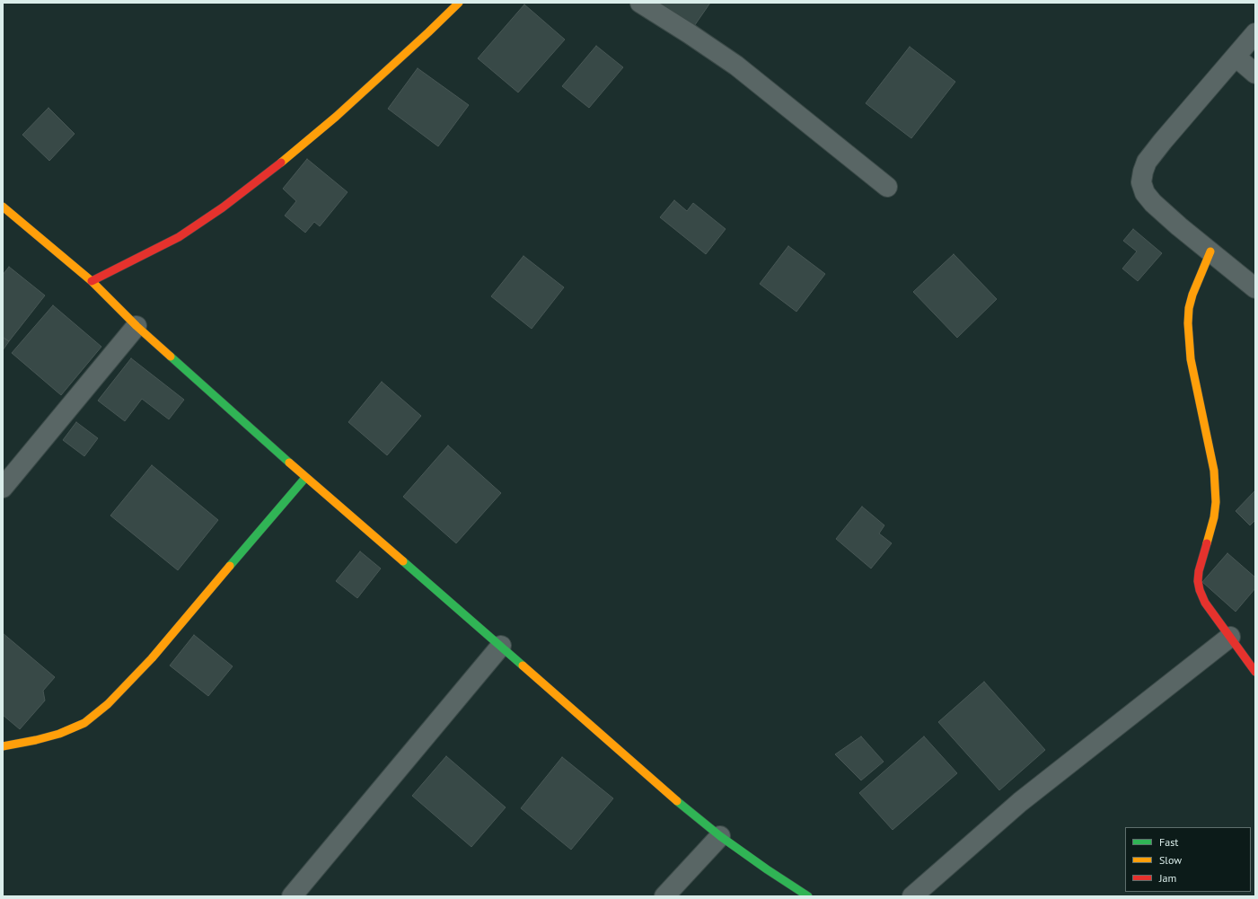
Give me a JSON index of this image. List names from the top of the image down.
{
  "legend": ["Fast", "Slow", "Jam"]
}
